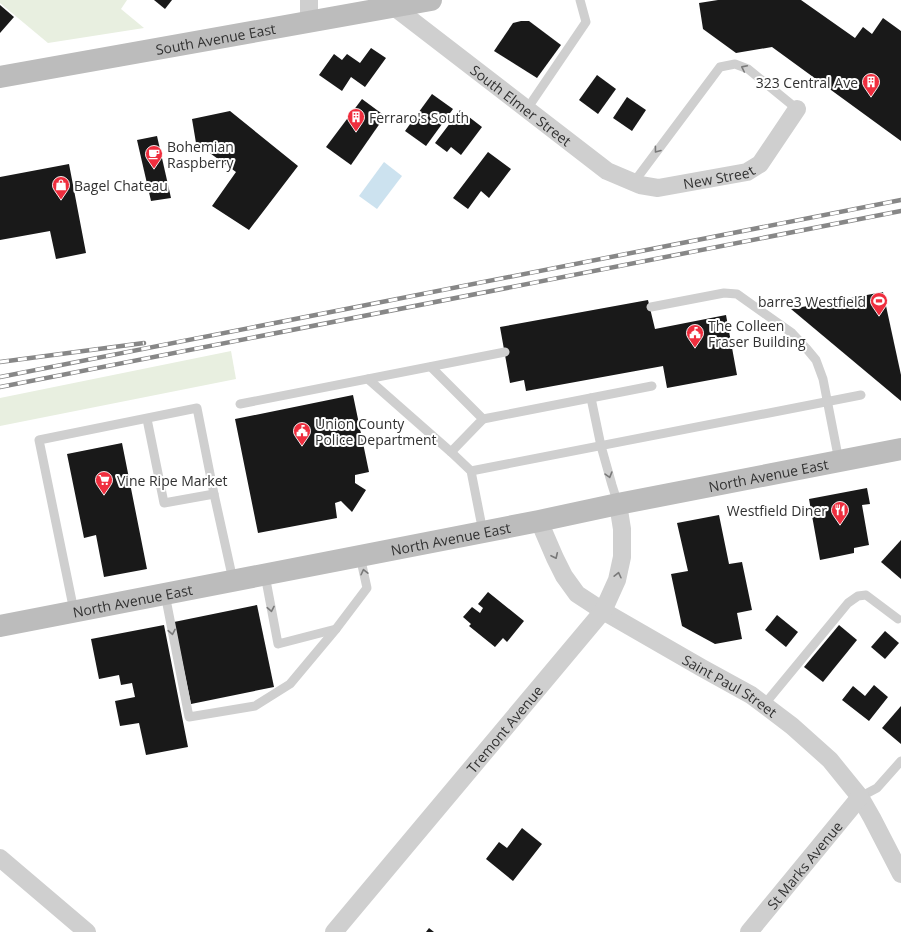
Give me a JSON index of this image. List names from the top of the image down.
{
  "streets": {
    "main road": ["South Avenue East", "North Avenue East"],
    "street": [
      "South Elmer Street",
      "New Street",
      "Saint Paul Street",
      "Tremont Avenue",
      "St Marks Avenue"
    ]
  },
  "crossings": [
    ["South Avenue East", "South Elmer Street"],
    ["South Elmer Street", "New Street"],
    ["North Avenue East", "Saint Paul Street"],
    ["North Avenue East", "Tremont Avenue"],
    ["Saint Paul Street", "Tremont Avenue"],
    ["Saint Paul Street", "St Marks Avenue"]
  ],
  "places": {
    "building": ["323 Central Ave", "Ferraro's South"],
    "cafe": ["Bohemian Raspberry"],
    "shop": ["Bagel Chateau"],
    "sports": ["barre3 Westfield"],
    "public building": ["The Colleen Fraser Building", "Union County Police Department"],
    "supermarket": ["Vine Ripe Market"],
    "restaurant": ["Westfield Diner"]
  }
}
